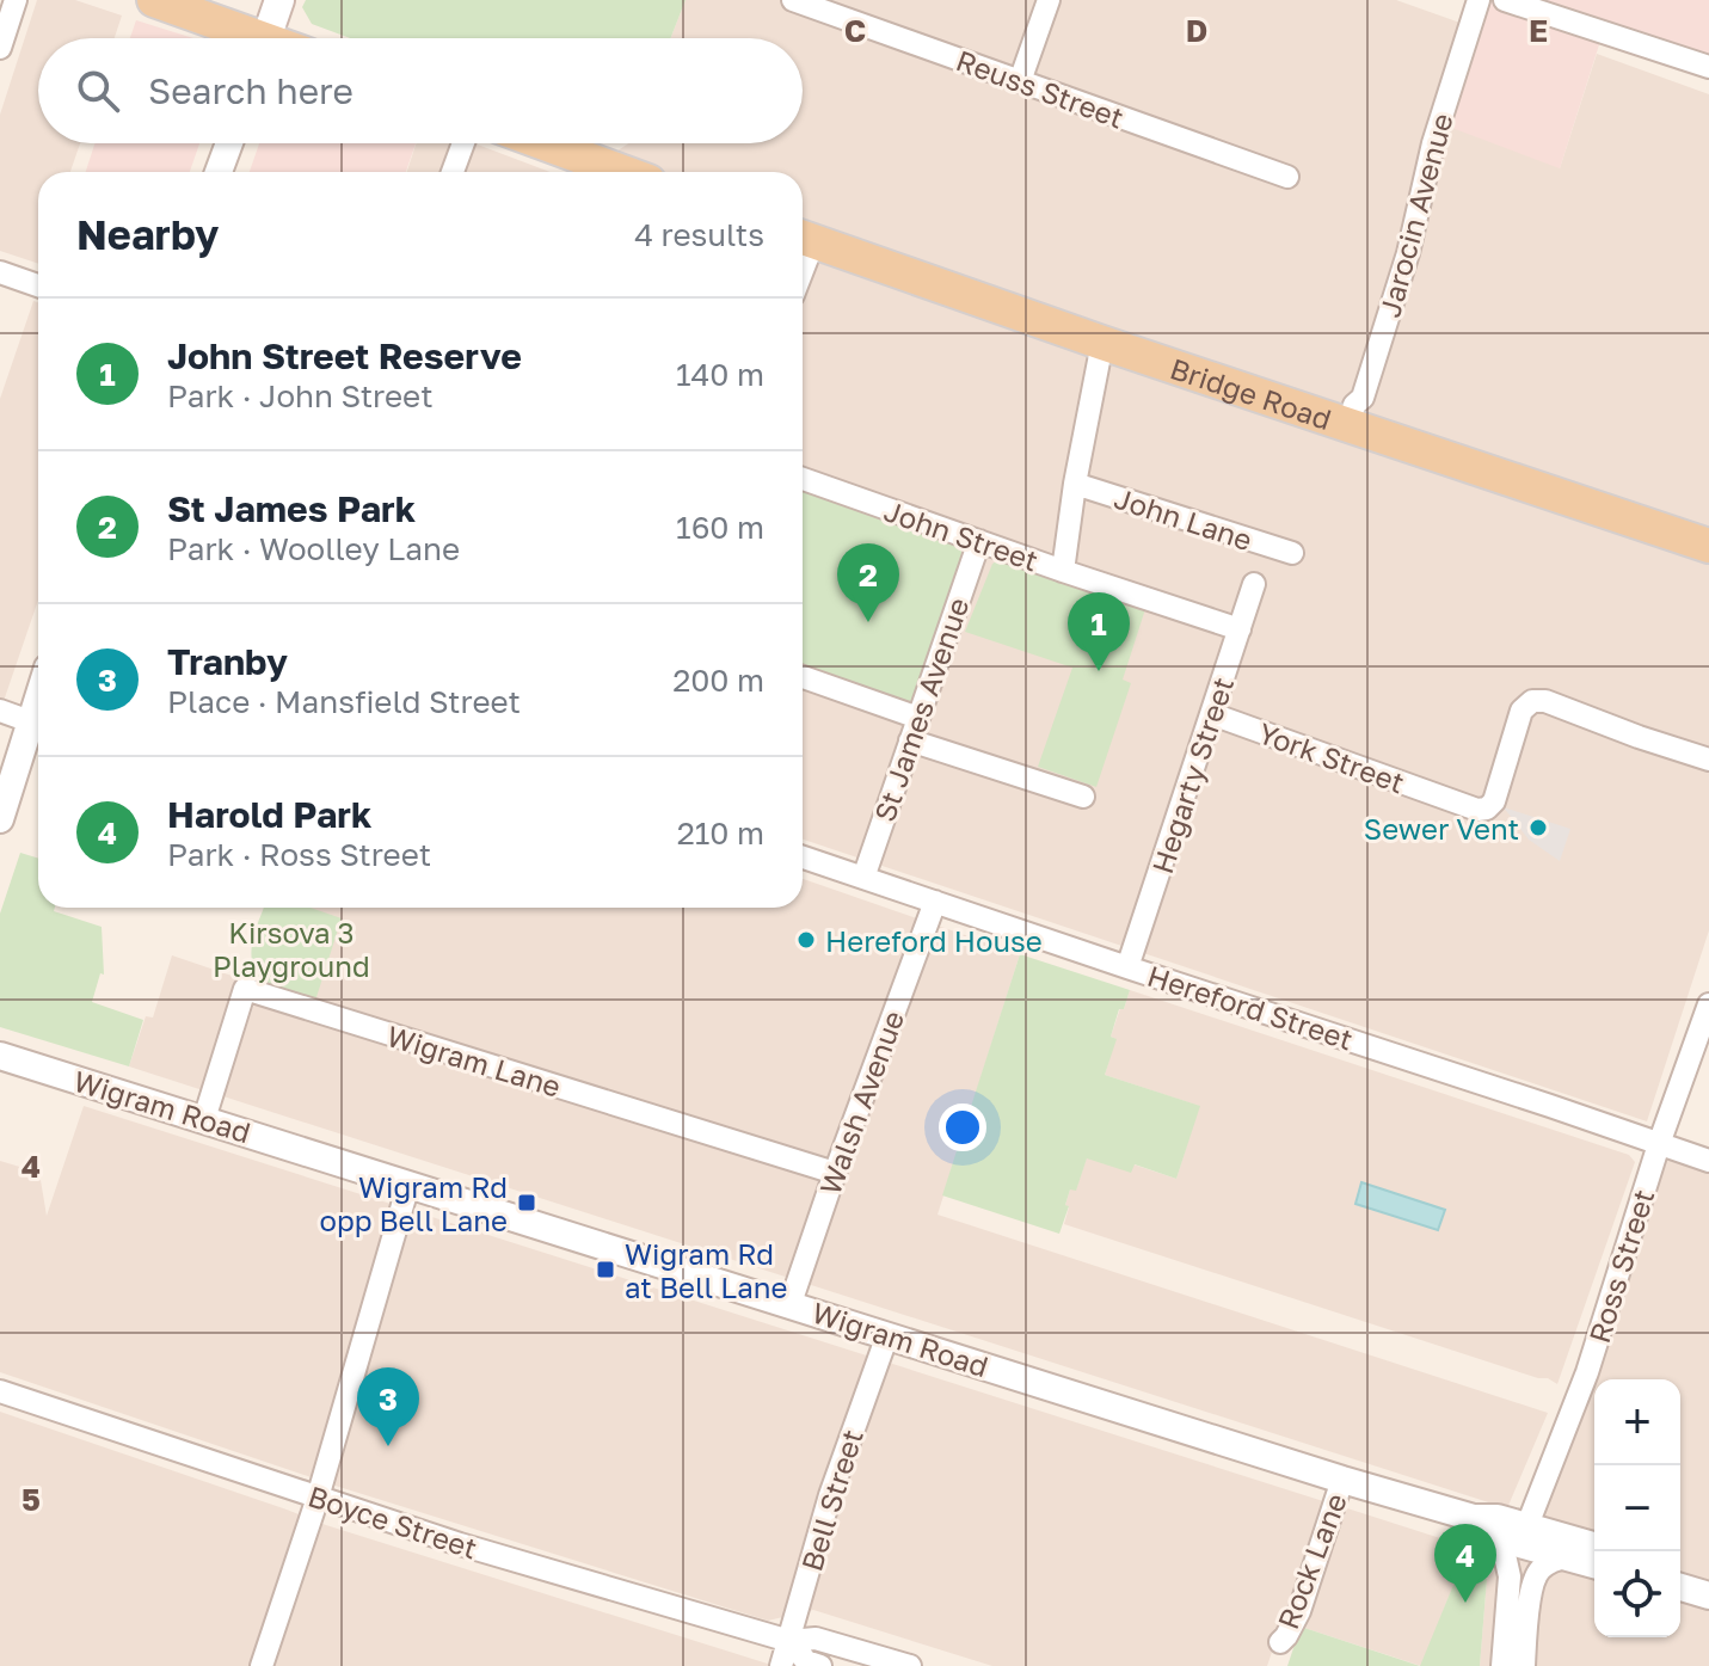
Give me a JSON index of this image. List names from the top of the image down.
{
  "streets": {
    "main road": ["Bridge Road"],
    "street": [
      "Reuss Street",
      "Jarocin Avenue",
      "John Lane",
      "John Street",
      "St James Avenue",
      "York Street",
      "Hegarty Street",
      "Hereford Street",
      "Wigram Lane",
      "Walsh Avenue",
      "Wigram Road",
      "Ross Street",
      "Bell Street",
      "Boyce Street",
      "Rock Lane"
    ]
  },
  "crossings": [
    ["Jarocin Avenue", "Bridge Road"],
    ["John Street", "St James Avenue"],
    ["John Street", "Hegarty Street"],
    ["St James Avenue", "Hereford Street"],
    ["York Street", "Hegarty Street"],
    ["Hegarty Street", "Hereford Street"],
    ["Hereford Street", "Walsh Avenue"],
    ["Hereford Street", "Ross Street"],
    ["Wigram Lane", "Walsh Avenue"],
    ["Wigram Lane", "Wigram Road"],
    ["Walsh Avenue", "Wigram Road"],
    ["Wigram Road", "Ross Street"],
    ["Wigram Road", "Bell Street"],
    ["Wigram Road", "Rock Lane"],
    ["Bell Street", "Boyce Street"]
  ],
  "parks": ["Kirsova 3 Playground"],
  "places": {
    "other": ["Sewer Vent", "Hereford House"],
    "transit": ["Wigram Rd opp Bell Lane", "Wigram Rd at Bell Lane"]
  },
  "page": {
    "search": "Search here",
    "heading": ["Nearby", "4 results"],
    "list": [
      {
        "mark": "1",
        "name": "John Street Reserve",
        "note": "Park · John Street",
        "value": "140 m"
      },
      {
        "mark": "2",
        "name": "St James Park",
        "note": "Park · Woolley Lane",
        "value": "160 m"
      },
      {
        "mark": "3",
        "name": "Tranby",
        "note": "Place · Mansfield Street",
        "value": "200 m"
      },
      {
        "mark": "4",
        "name": "Harold Park",
        "note": "Park · Ross Street",
        "value": "210 m"
      }
    ],
    "pins": [
      "2",
      "1",
      "3",
      "4"
    ],
    "map_buttons": ["+", "−"]
  },
  "grid": {
    "columns": ["C", "D", "E"],
    "rows": ["4", "5"]
  }
}
